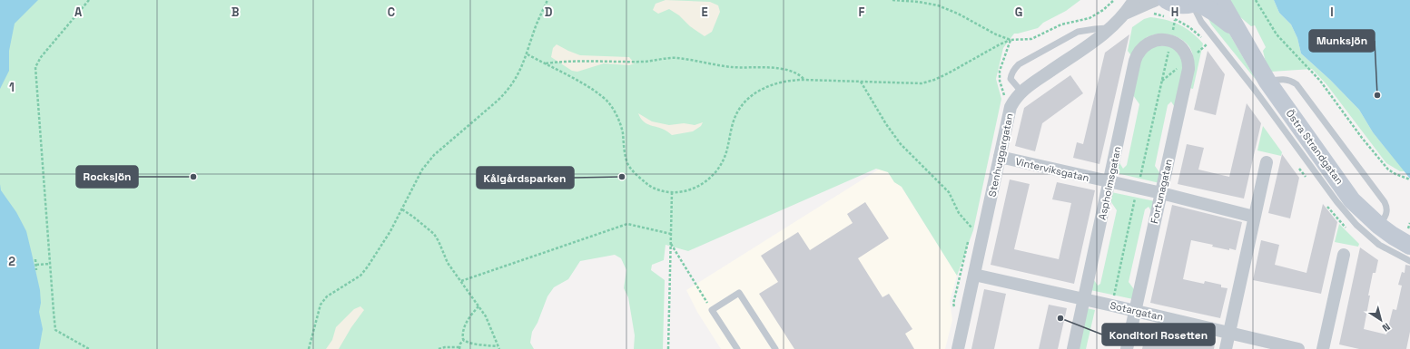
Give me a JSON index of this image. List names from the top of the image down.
{
  "streets": {
    "main road": ["Östra Strandgatan"],
    "street": [
      "Stenhuggargatan",
      "Vinterviksgatan",
      "Aspholmsgatan",
      "Fortunagatan",
      "Sotargatan"
    ]
  },
  "crossings": [
    ["Stenhuggargatan", "Vinterviksgatan"],
    ["Stenhuggargatan", "Sotargatan"],
    ["Vinterviksgatan", "Aspholmsgatan"],
    ["Vinterviksgatan", "Fortunagatan"],
    ["Aspholmsgatan", "Fortunagatan"],
    ["Aspholmsgatan", "Sotargatan"],
    ["Fortunagatan", "Sotargatan"]
  ],
  "places": [
    "Munksjön",
    "Rocksjön",
    "Kålgårdsparken",
    "Konditori Rosetten"
  ],
  "north": "bottom right",
  "grid": {
    "columns": [
      "A",
      "B",
      "C",
      "D",
      "E",
      "F",
      "G",
      "H",
      "I"
    ],
    "rows": ["1", "2"]
  }
}
